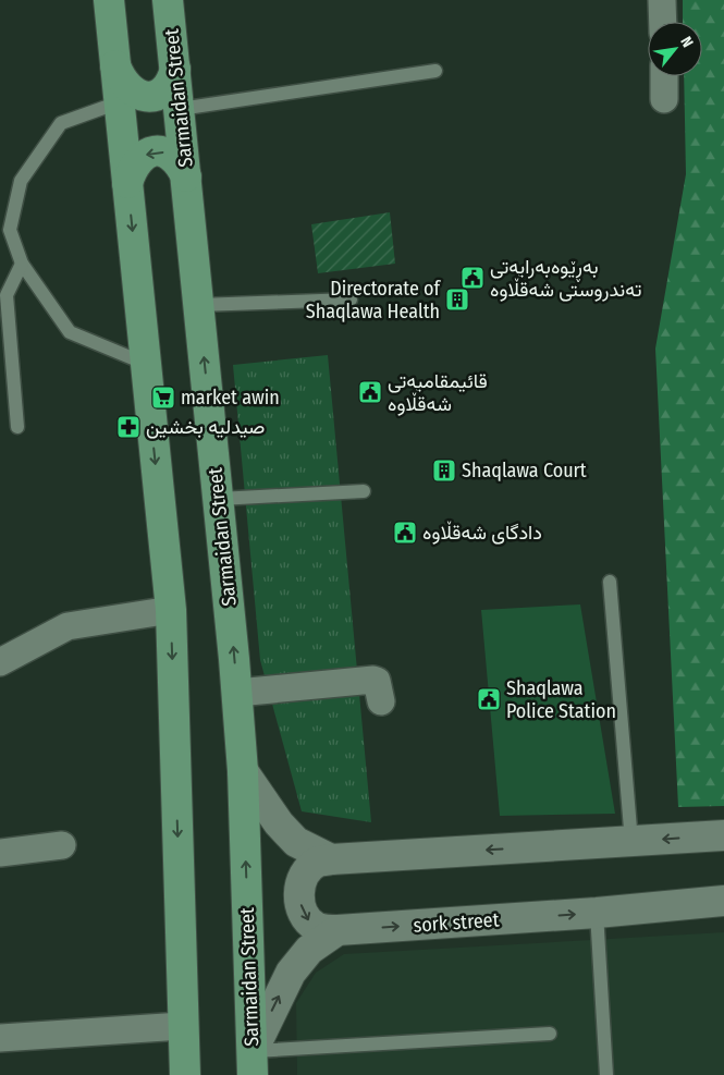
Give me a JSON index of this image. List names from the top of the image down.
{
  "streets": {
    "main road": ["Sarmaidan Street"],
    "street": ["sork street"]
  },
  "places": {
    "public building": [
      "بەڕێوەبەرایەتی تەندروستی شەقڵاوە",
      "قائیمقامیەتی شەقڵاوە",
      "دادگای شەقڵاوە",
      "Shaqlawa Police Station"
    ],
    "building": ["Directorate of Shaqlawa Health", "Shaqlawa Court"],
    "supermarket": ["market awin"],
    "pharmacy": ["صیدلیە بخشین"]
  },
  "north": "top right"
}
